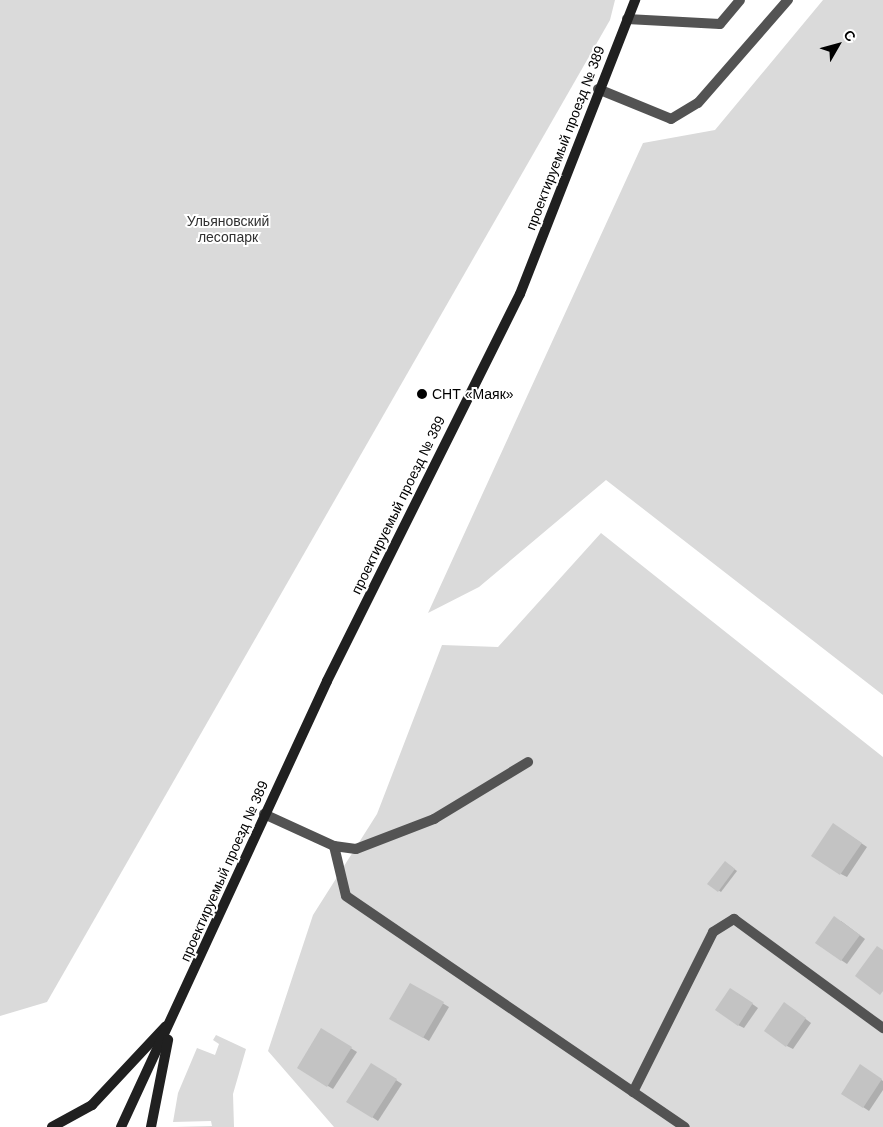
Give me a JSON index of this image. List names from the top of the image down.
{
  "streets": {
    "main road": ["проектируемый проезд № 389"]
  },
  "parks": ["Ульяновский лесопарк"],
  "places": ["СНТ «Маяк»"],
  "north": "top right"
}
